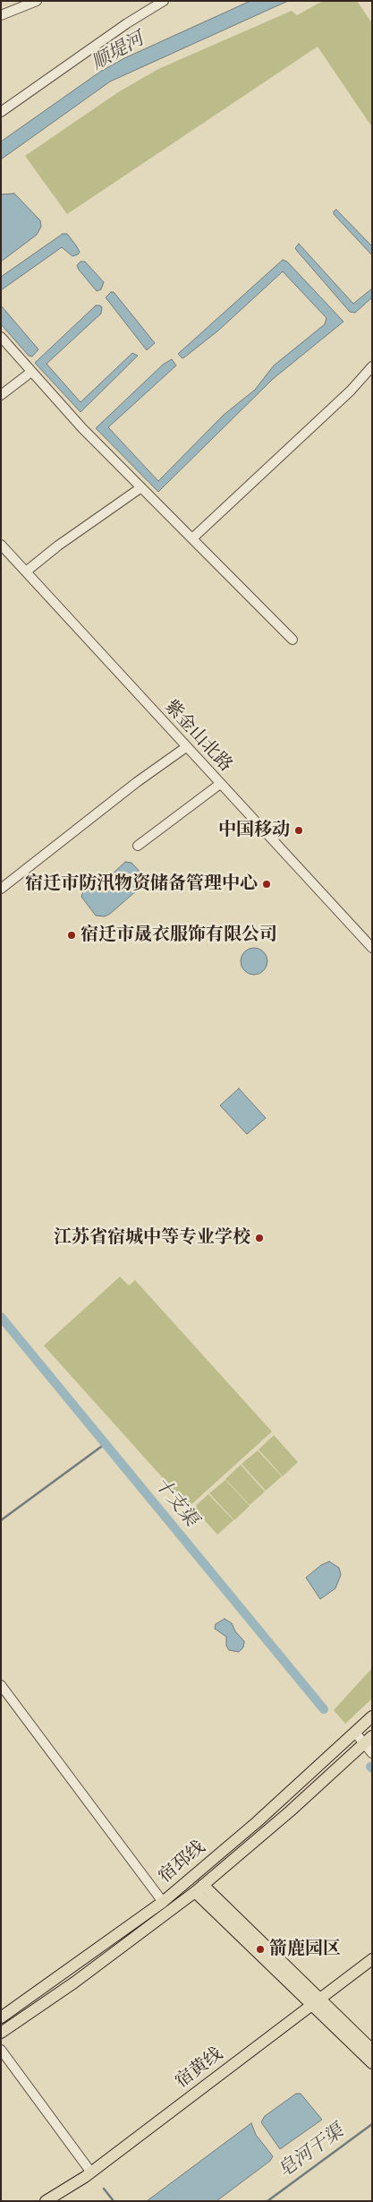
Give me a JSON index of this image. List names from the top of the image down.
{
  "streets": {
    "main road": ["宿邳线", "宿黄线"],
    "street": ["紫金山北路"]
  },
  "water": ["顺堤河", "十支渠", "皂河干渠"],
  "places": [
    "中国移动",
    "宿迁市防汛物资储备管理中心",
    "宿迁市晟衣服饰有限公司",
    "江苏省宿城中等专业学校",
    "箭鹿园区"
  ]
}
